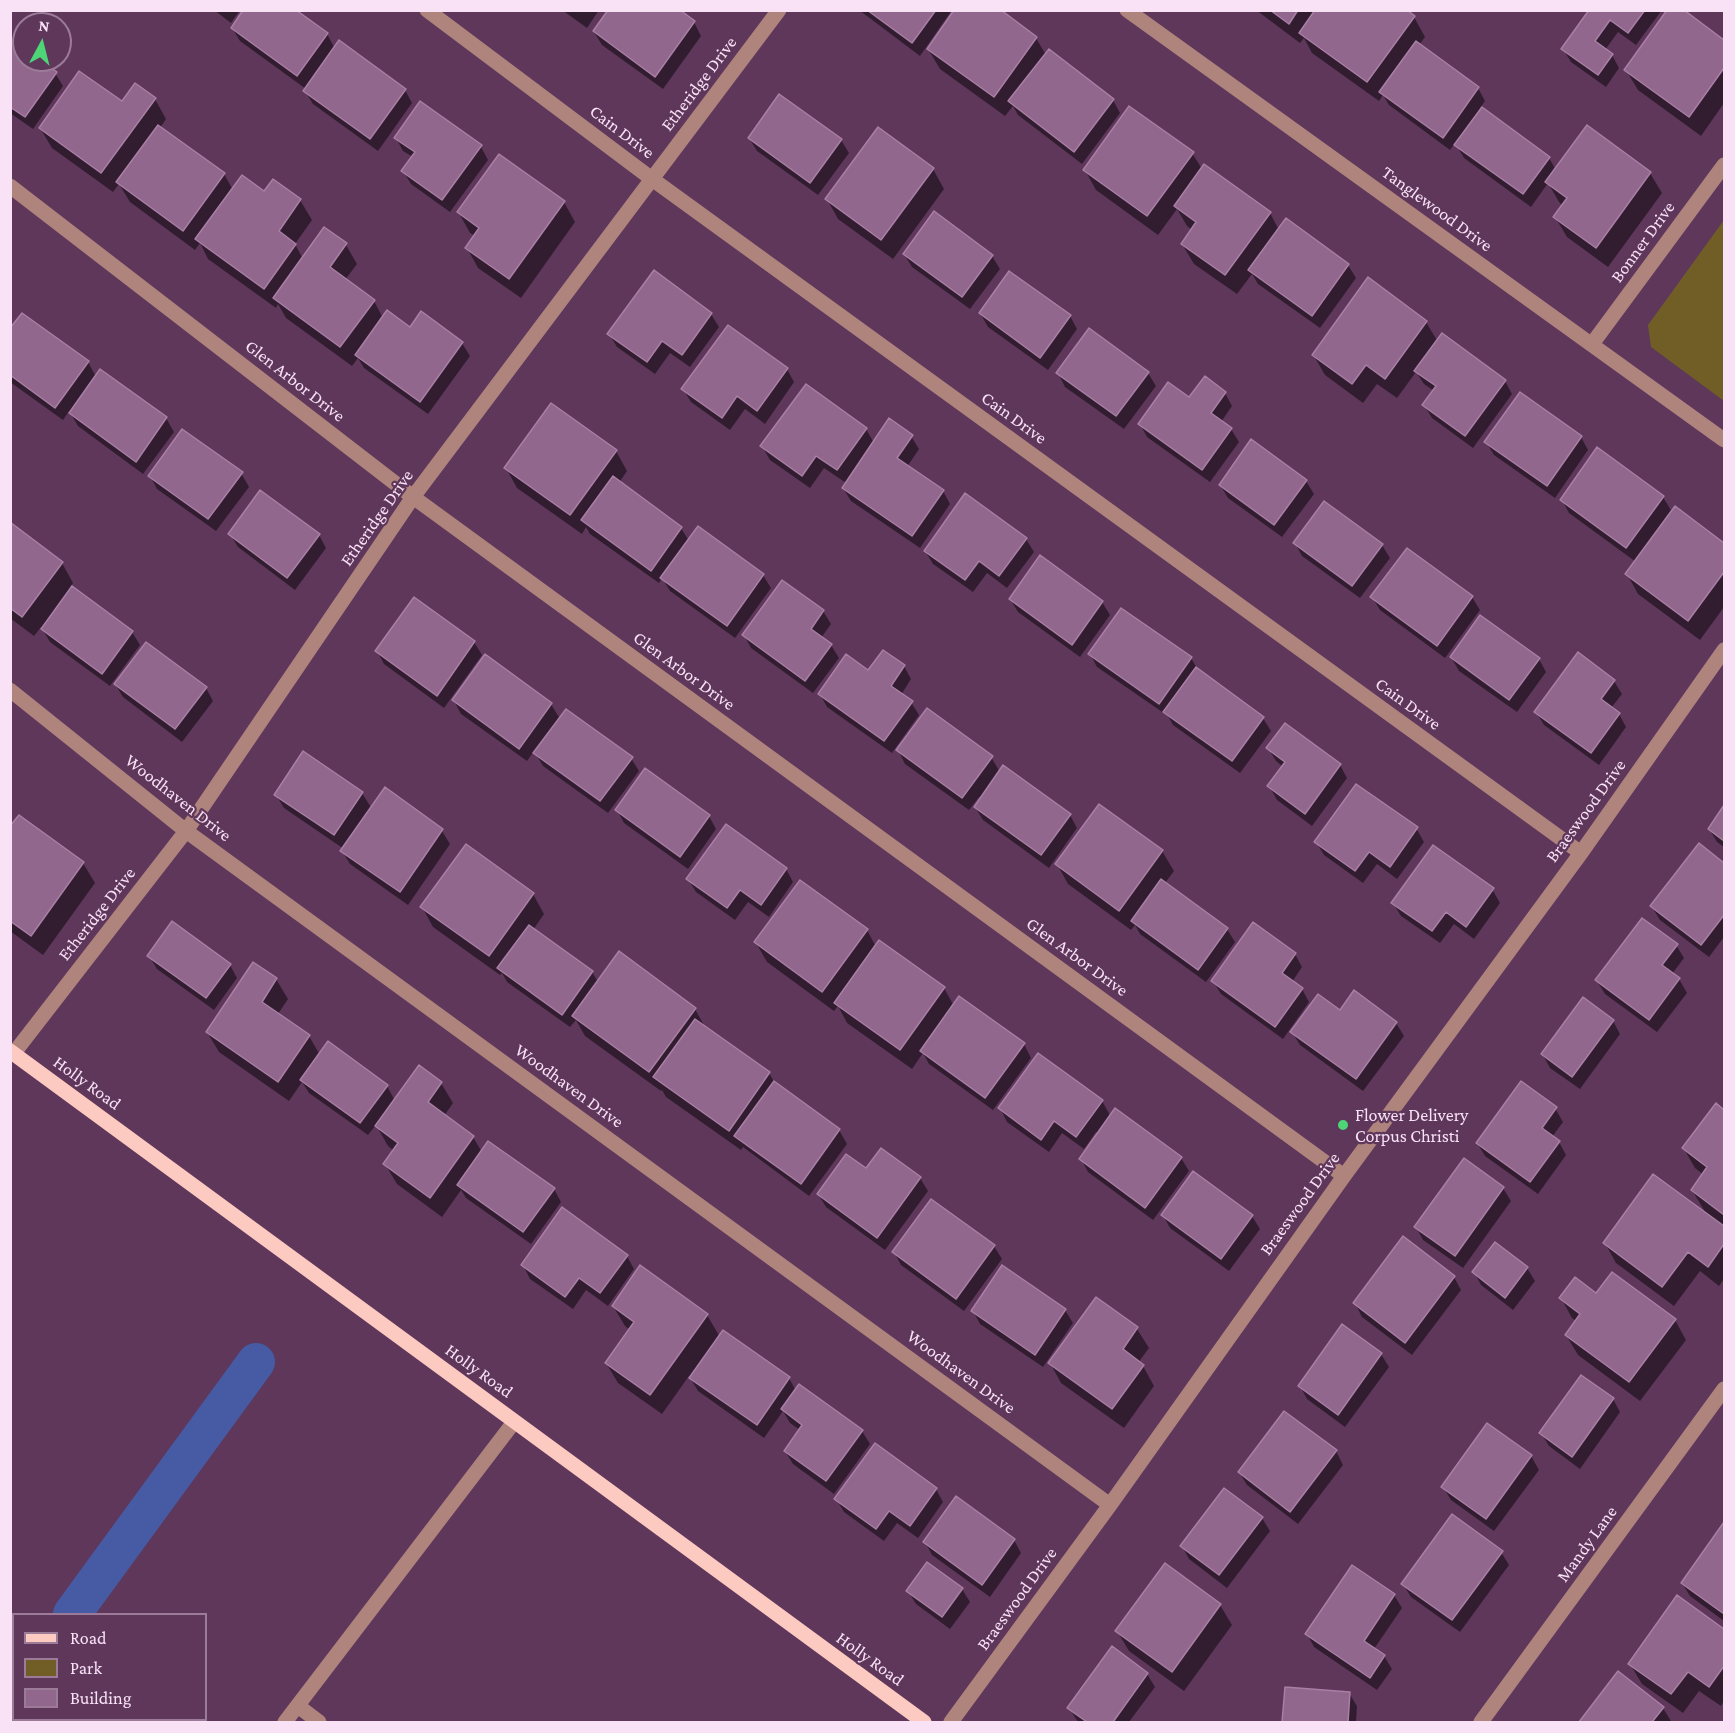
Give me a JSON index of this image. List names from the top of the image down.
{
  "streets": {
    "main road": ["Holly Road"],
    "street": [
      "Etheridge Drive",
      "Cain Drive",
      "Tanglewood Drive",
      "Bonner Drive",
      "Glen Arbor Drive",
      "Woodhaven Drive",
      "Braeswood Drive",
      "Mandy Lane"
    ]
  },
  "crossings": [
    ["Etheridge Drive", "Cain Drive"],
    ["Etheridge Drive", "Glen Arbor Drive"],
    ["Etheridge Drive", "Woodhaven Drive"],
    ["Etheridge Drive", "Holly Road"],
    ["Cain Drive", "Braeswood Drive"],
    ["Tanglewood Drive", "Bonner Drive"],
    ["Glen Arbor Drive", "Braeswood Drive"],
    ["Woodhaven Drive", "Braeswood Drive"]
  ],
  "places": ["Flower Delivery Corpus Christi"],
  "legend": ["Road", "Park", "Building"],
  "north": "top"
}
